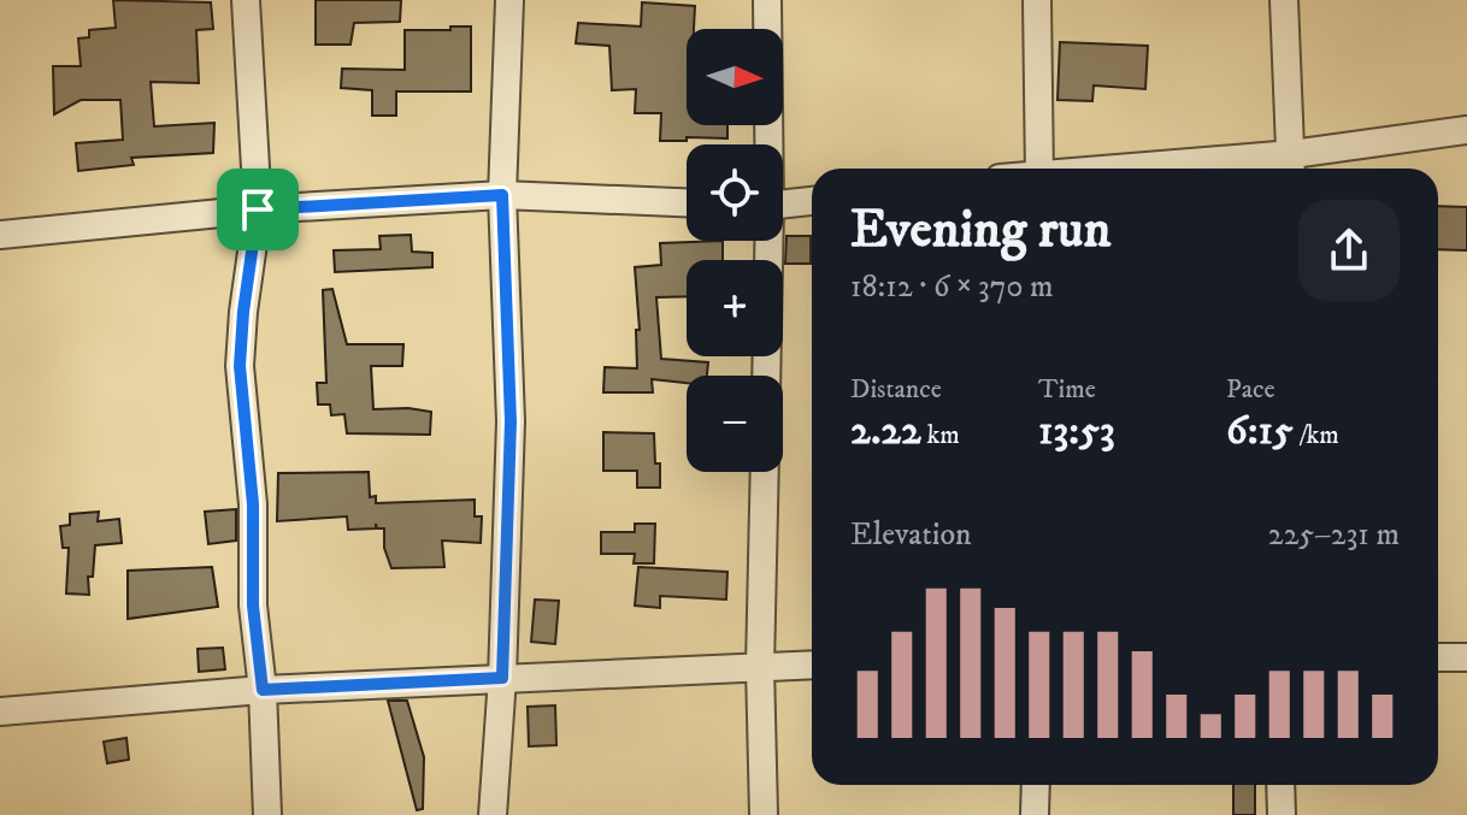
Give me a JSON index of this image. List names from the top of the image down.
{
  "north": "right",
  "page": {
    "map_buttons": ["+", "−"],
    "heading": ["Evening run", "18:12 · 6 × 370 m"],
    "stats": [
      ["Distance", "2.22 km"],
      ["Time", "13:53"],
      ["Pace", "6:15 /km"]
    ],
    "chart": ["Elevation", "225–231 m"]
  }
}
